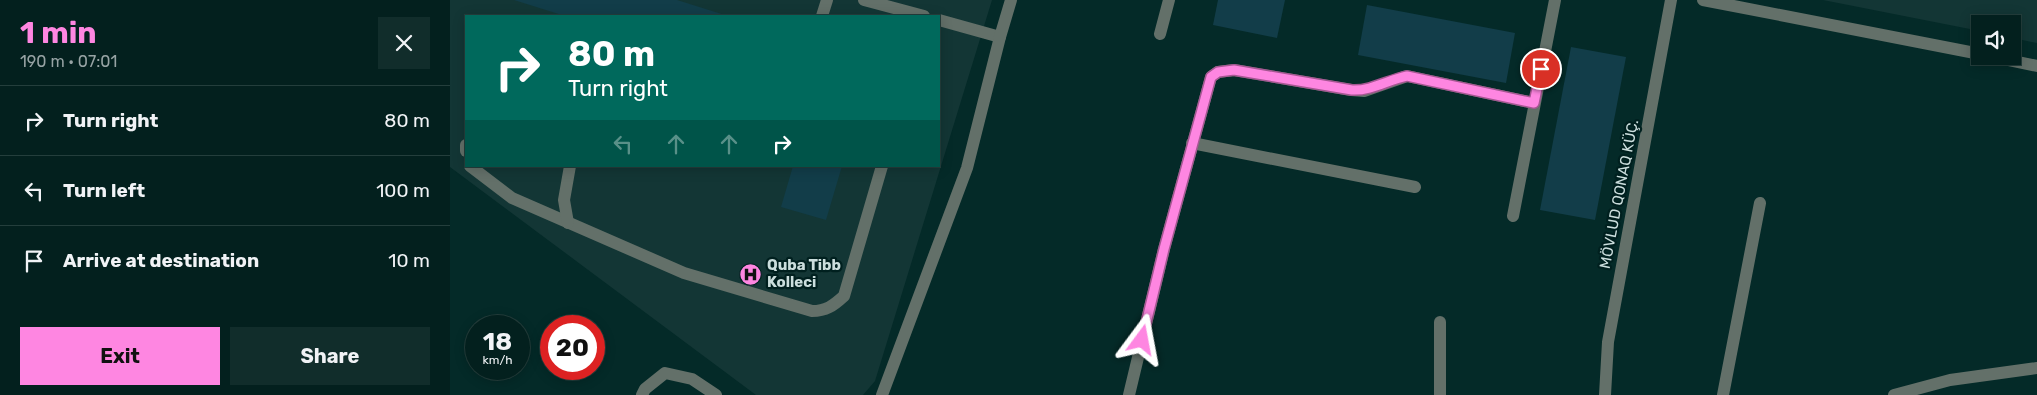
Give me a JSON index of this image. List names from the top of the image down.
{
  "streets": {
    "street": ["MÖVLUD QONAQ KÜÇ."]
  },
  "places": {
    "hospital": ["Quba Tibb Kolleci"]
  },
  "page": {
    "heading": ["1 min", "190 m · 07:01"],
    "turn": ["80 m", "Turn right"],
    "list": [
      {
        "name": "Turn right",
        "value": "80 m"
      },
      {
        "name": "Turn left",
        "value": "100 m"
      },
      {
        "name": "Arrive at destination",
        "value": "10 m"
      }
    ],
    "speed": "18 km/h",
    "limit": "20",
    "buttons": ["Exit", "Share"]
  }
}
